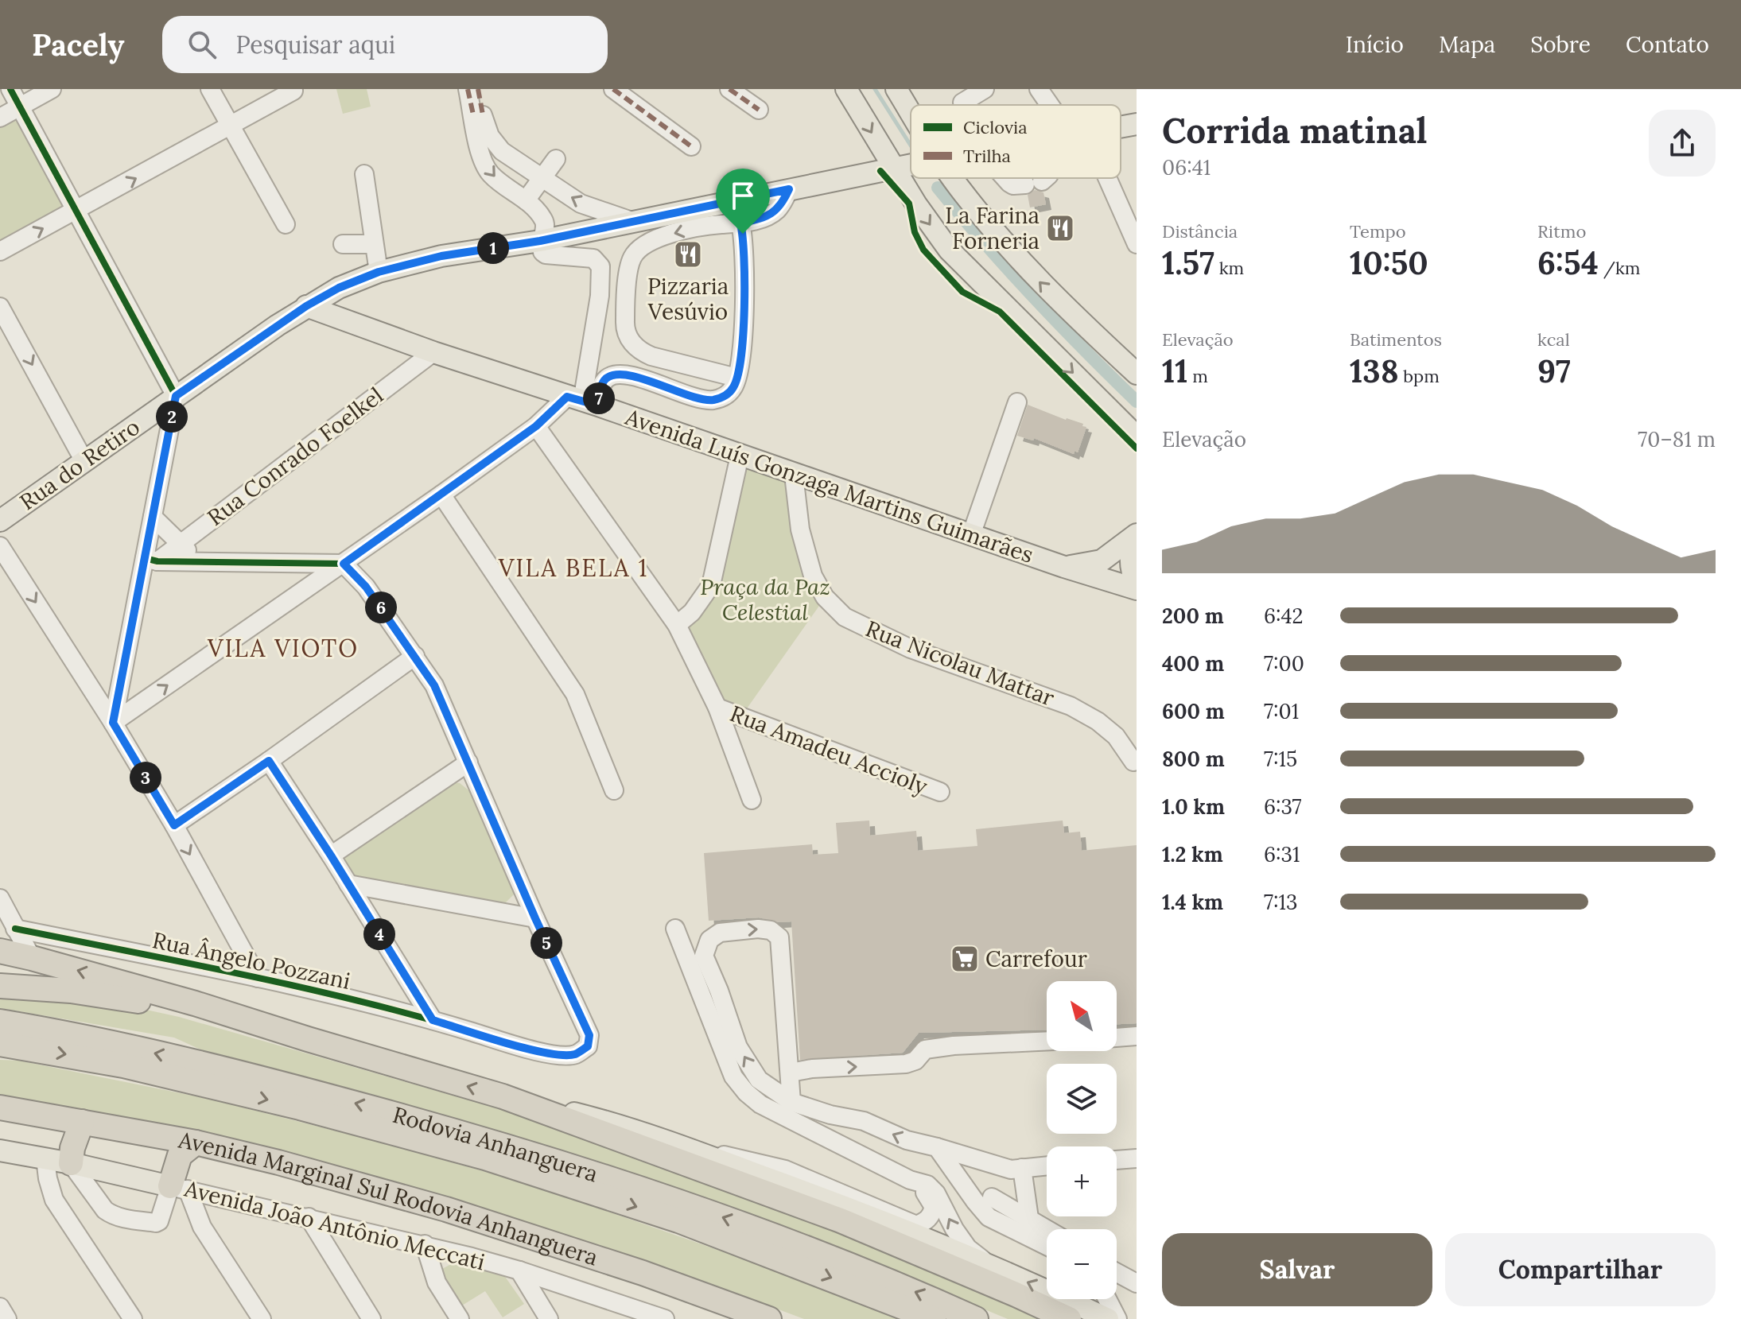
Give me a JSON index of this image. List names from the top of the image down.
{
  "streets": {
    "highway": ["Rodovia Anhanguera", "Avenida Marginal Sul Rodovia Anhanguera"],
    "main road": ["Rua do Retiro", "Avenida Luís Gonzaga Martins Guimarães", "Avenida João Antônio Meccati"],
    "street": [
      "Rua Conrado Foelkel",
      "Rua Nicolau Mattar",
      "Rua Amadeu Accioly",
      "Rua Ângelo Pozzani"
    ]
  },
  "crossings": [
    ["Rua Conrado Foelkel", "Avenida Luís Gonzaga Martins Guimarães"],
    ["Rua do Retiro", "Avenida Luís Gonzaga Martins Guimarães"],
    ["Avenida Luís Gonzaga Martins Guimarães", "Rua Nicolau Mattar"]
  ],
  "districts": ["VILA BELA 1", "VILA VIOTO"],
  "parks": ["Praça da Paz Celestial"],
  "places": {
    "restaurant": ["La Farina Forneria", "Pizzaria Vesúvio"],
    "supermarket": ["Carrefour"]
  },
  "legend": ["Ciclovia", "Trilha"],
  "north": "top left",
  "page": {
    "header": "Pacely",
    "search": "Pesquisar aqui",
    "nav": [
      "Início",
      "Mapa",
      "Sobre",
      "Contato"
    ],
    "heading": ["Corrida matinal", "06:41"],
    "stats": [
      ["Distância", "1.57 km"],
      ["Tempo", "10:50"],
      ["Ritmo", "6:54 /km"],
      ["Elevação", "11 m"],
      ["Batimentos", "138 bpm"],
      ["kcal", "97"]
    ],
    "pins": [
      "1",
      "7",
      "2",
      "6",
      "3",
      "4",
      "5"
    ],
    "chart": ["Elevação", "70–81 m"],
    "list": [
      {
        "name": "200 m",
        "note": "6:42"
      },
      {
        "name": "400 m",
        "note": "7:00"
      },
      {
        "name": "600 m",
        "note": "7:01"
      },
      {
        "name": "800 m",
        "note": "7:15"
      },
      {
        "name": "1.0 km",
        "note": "6:37"
      },
      {
        "name": "1.2 km",
        "note": "6:31"
      },
      {
        "name": "1.4 km",
        "note": "7:13"
      }
    ],
    "map_buttons": ["+", "−"],
    "buttons": ["Salvar", "Compartilhar"]
  }
}
